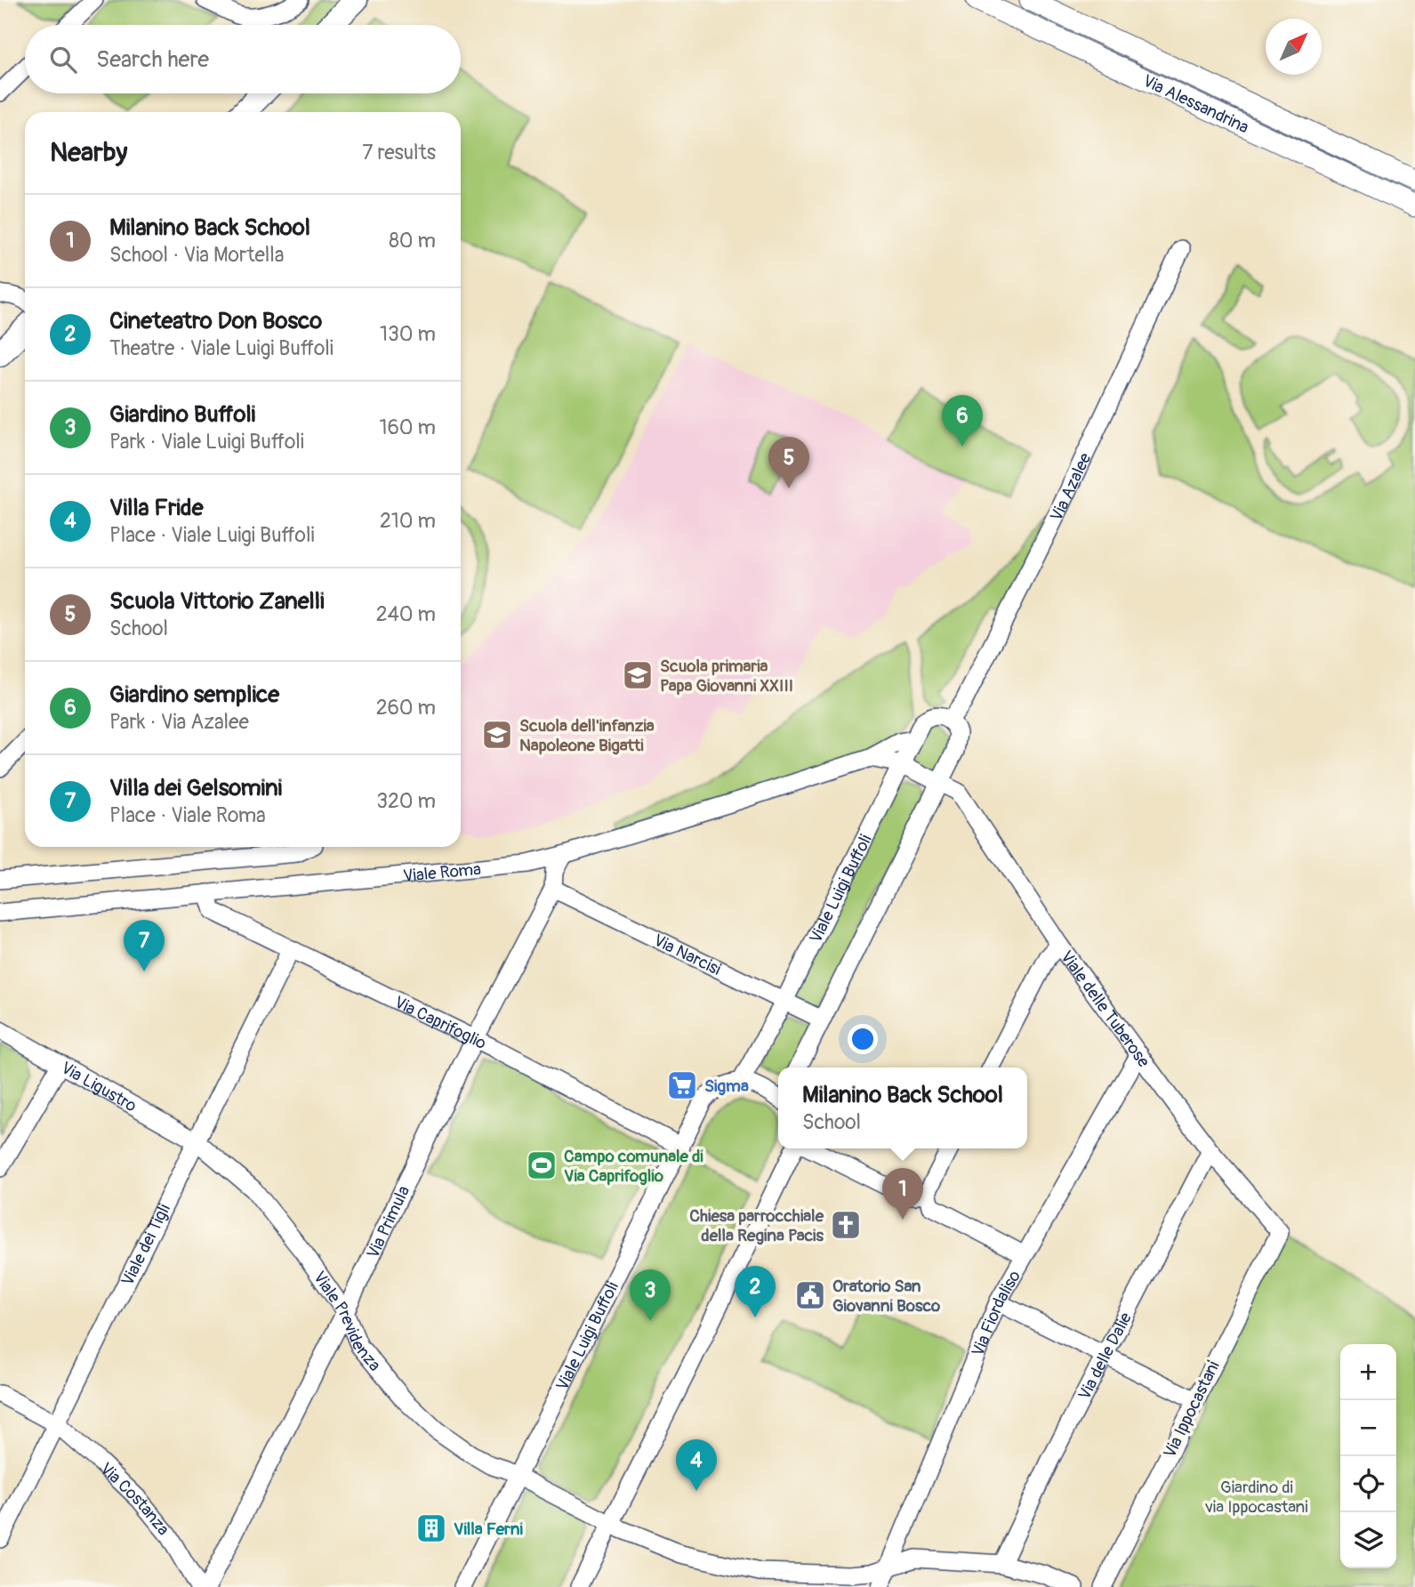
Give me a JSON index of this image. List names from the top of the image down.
{
  "streets": {
    "street": [
      "Via Alessandrina",
      "Via Azalee",
      "Viale Roma",
      "Viale Luigi Buffoli",
      "Via Narcisi",
      "Viale delle Tuberose",
      "Via Caprifoglio",
      "Via Ligustro",
      "Via Primula",
      "Viale dei Tigli",
      "Via Fiordaliso",
      "Viale Previdenza",
      "Via delle Dalie",
      "Via Ippocastani",
      "Via Costanza"
    ]
  },
  "crossings": [
    ["Viale Roma", "Viale Luigi Buffoli"],
    ["Viale Roma", "Viale delle Tuberose"],
    ["Viale Roma", "Via Caprifoglio"],
    ["Viale Roma", "Via Primula"],
    ["Viale Luigi Buffoli", "Via Narcisi"],
    ["Viale Luigi Buffoli", "Viale delle Tuberose"],
    ["Viale Luigi Buffoli", "Via Caprifoglio"],
    ["Viale Luigi Buffoli", "Viale Previdenza"],
    ["Via Narcisi", "Via Primula"],
    ["Viale delle Tuberose", "Via Fiordaliso"],
    ["Viale delle Tuberose", "Via delle Dalie"],
    ["Viale delle Tuberose", "Via Ippocastani"],
    ["Via Caprifoglio", "Via Primula"],
    ["Via Caprifoglio", "Viale dei Tigli"],
    ["Via Ligustro", "Viale dei Tigli"],
    ["Via Ligustro", "Viale Previdenza"],
    ["Via Primula", "Viale Previdenza"],
    ["Viale dei Tigli", "Viale Previdenza"],
    ["Viale dei Tigli", "Via Costanza"]
  ],
  "parks": ["Giardino di via Ippocastani"],
  "places": {
    "school or university": ["Scuola primaria Papa Giovanni XXIII", "Scuola dell'infanzia Napoleone Bigatti"],
    "supermarket": ["Sigma"],
    "sports": ["Campo comunale di Via Caprifoglio"],
    "church": ["Chiesa parrocchiale della Regina Pacis"],
    "public building": ["Oratorio San Giovanni Bosco"],
    "building": ["Villa Ferni"]
  },
  "north": "top right",
  "page": {
    "search": "Search here",
    "heading": ["Nearby", "7 results"],
    "list": [
      {
        "mark": "1",
        "name": "Milanino Back School",
        "note": "School · Via Mortella",
        "value": "80 m"
      },
      {
        "mark": "2",
        "name": "Cineteatro Don Bosco",
        "note": "Theatre · Viale Luigi Buffoli",
        "value": "130 m"
      },
      {
        "mark": "3",
        "name": "Giardino Buffoli",
        "note": "Park · Viale Luigi Buffoli",
        "value": "160 m"
      },
      {
        "mark": "4",
        "name": "Villa Fride",
        "note": "Place · Viale Luigi Buffoli",
        "value": "210 m"
      },
      {
        "mark": "5",
        "name": "Scuola Vittorio Zanelli",
        "note": "School",
        "value": "240 m"
      },
      {
        "mark": "6",
        "name": "Giardino semplice",
        "note": "Park · Via Azalee",
        "value": "260 m"
      },
      {
        "mark": "7",
        "name": "Villa dei Gelsomini",
        "note": "Place · Viale Roma",
        "value": "320 m"
      }
    ],
    "pins": [
      "6",
      "5",
      "7",
      "1",
      "2",
      "3",
      "4"
    ],
    "popup": ["Milanino Back School", "School"],
    "map_buttons": ["+", "−"]
  }
}
